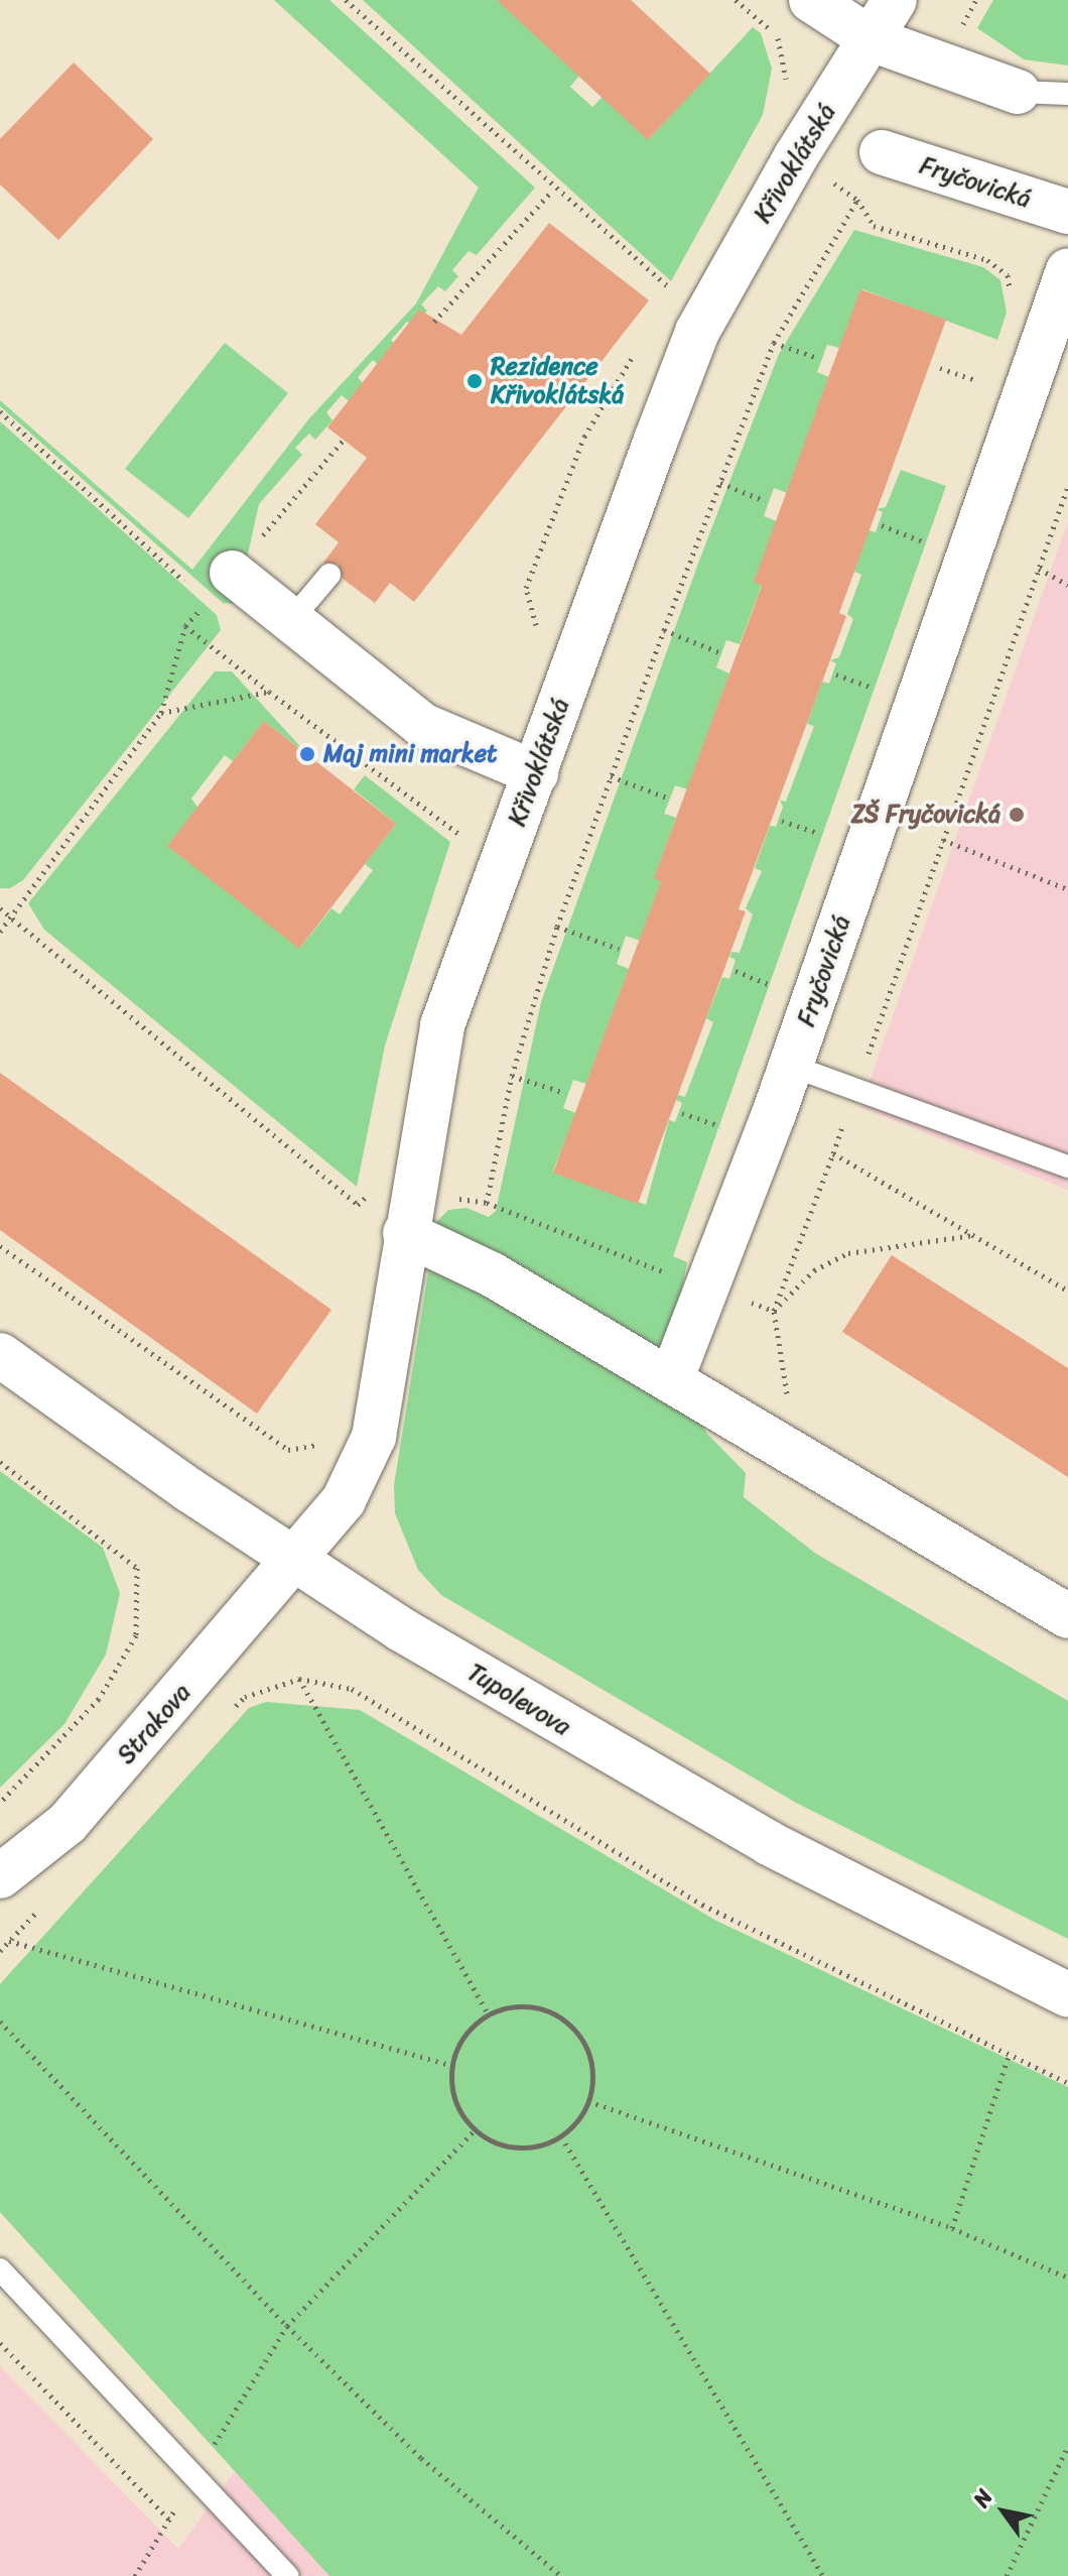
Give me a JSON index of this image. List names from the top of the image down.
{
  "streets": {
    "street": [
      "Křivoklátská",
      "Fryčovická",
      "Tupolevova",
      "Strakova"
    ]
  },
  "crossings": [
    ["Křivoklátská", "Tupolevova"],
    ["Křivoklátská", "Strakova"],
    ["Tupolevova", "Strakova"]
  ],
  "places": ["Rezidence Křivoklátská", "Maj mini market", "ZŠ Fryčovická"],
  "north": "top left"
}
